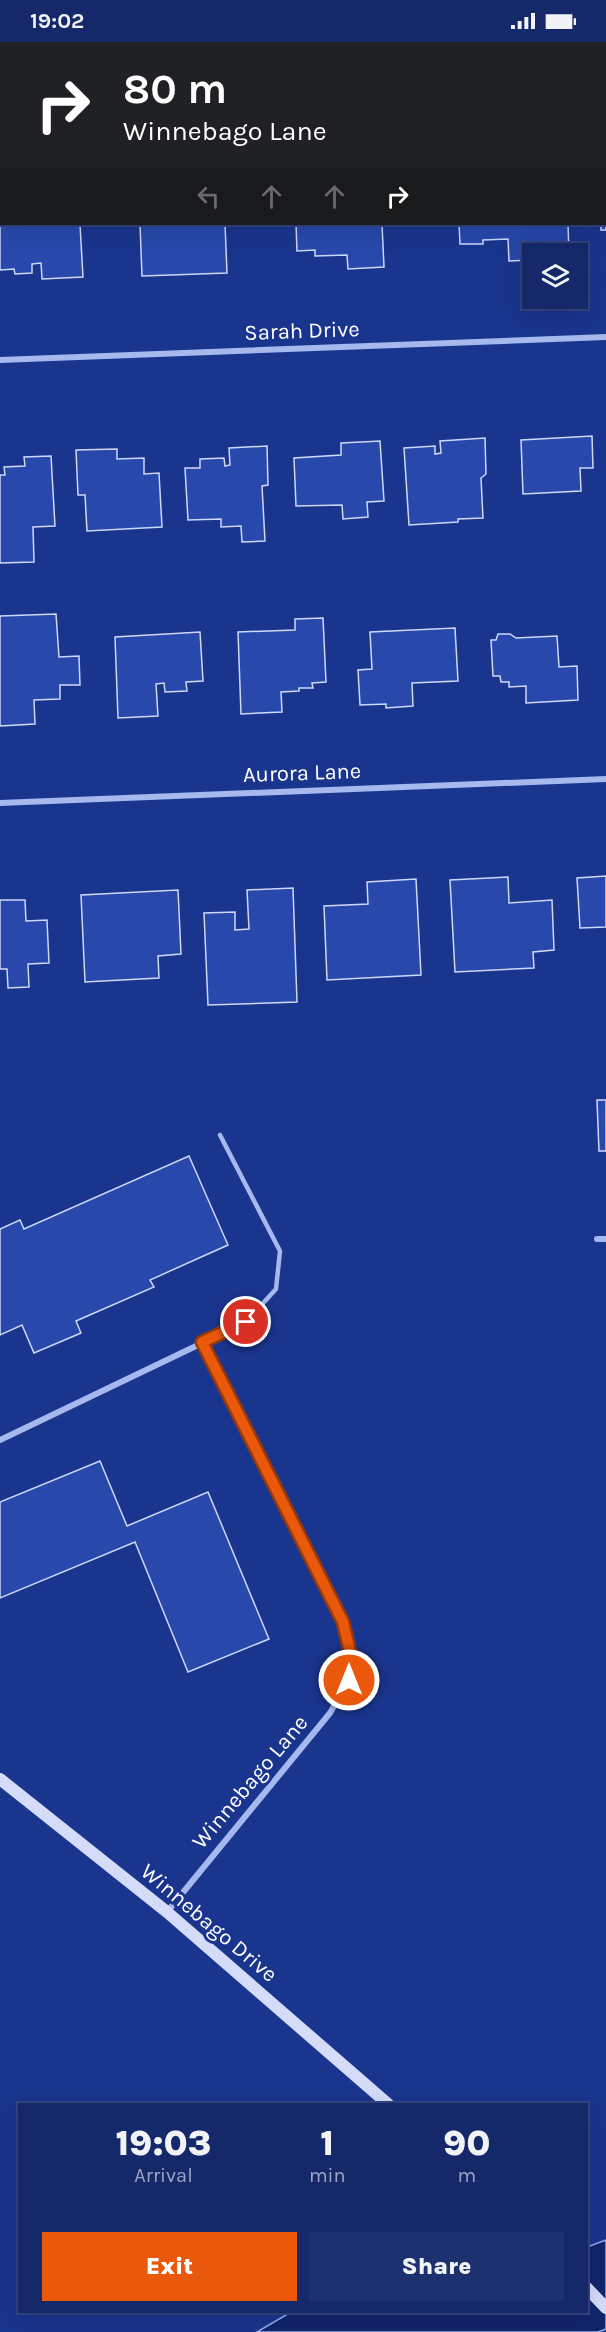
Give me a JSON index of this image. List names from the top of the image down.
{
  "streets": {
    "main road": ["Winnebago Drive"],
    "street": ["Sarah Drive", "Aurora Lane", "Winnebago Lane"]
  },
  "crossings": [
    ["Winnebago Lane", "Winnebago Drive"]
  ],
  "page": {
    "status": "19:02",
    "turn": ["80 m", "Winnebago Lane"],
    "eta": [
      "19:03",
      "Arrival",
      "1",
      "min",
      "90",
      "m"
    ],
    "buttons": ["Exit", "Share"]
  }
}
